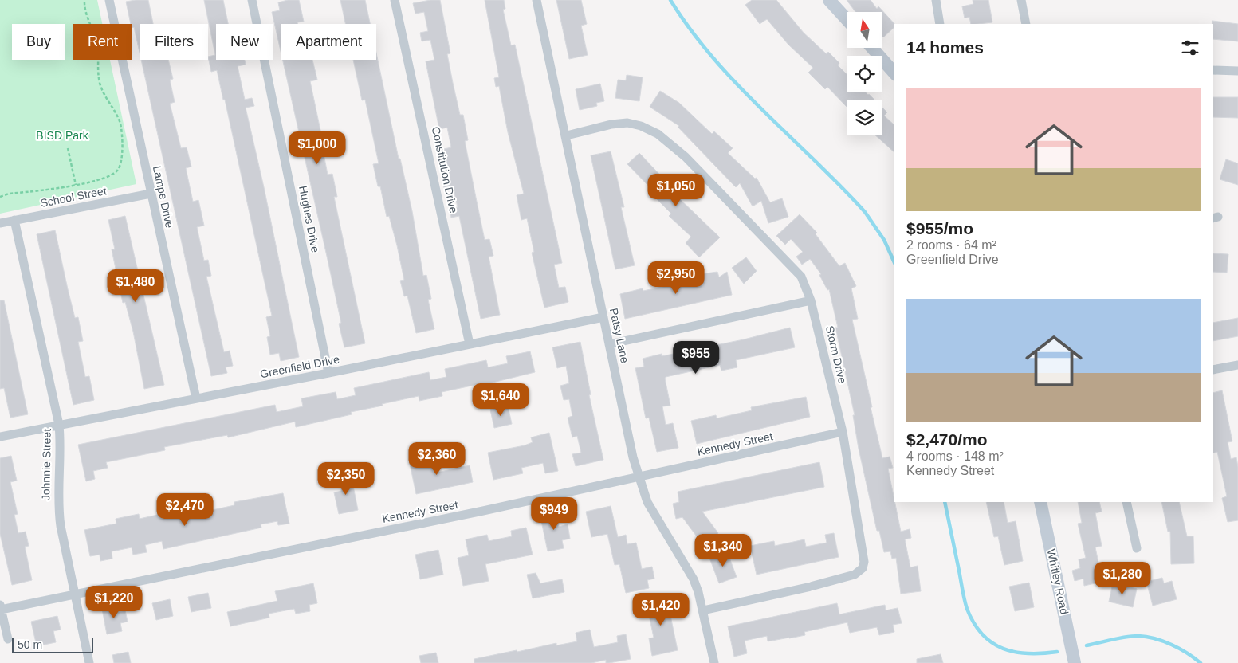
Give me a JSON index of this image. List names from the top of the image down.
{
  "streets": {
    "street": [
      "Constitution Drive",
      "School Street",
      "Lampe Drive",
      "Hughes Drive",
      "Patsy Lane",
      "Storm Drive",
      "Greenfield Drive",
      "Kennedy Street",
      "Johnnie Street",
      "Whitley Road"
    ]
  },
  "crossings": [
    ["Constitution Drive", "Greenfield Drive"],
    ["School Street", "Lampe Drive"],
    ["School Street", "Johnnie Street"],
    ["Lampe Drive", "Greenfield Drive"],
    ["Hughes Drive", "Greenfield Drive"],
    ["Patsy Lane", "Storm Drive"],
    ["Patsy Lane", "Greenfield Drive"],
    ["Patsy Lane", "Kennedy Street"],
    ["Storm Drive", "Kennedy Street"],
    ["Greenfield Drive", "Johnnie Street"],
    ["Kennedy Street", "Johnnie Street"]
  ],
  "parks": ["BISD Park"],
  "scale_bar": "50 m",
  "north": "top",
  "page": {
    "chip": [
      "Buy",
      "Rent",
      "Filters",
      "New",
      "Apartment"
    ],
    "heading": "14 homes",
    "list": [
      {
        "name": "$955/mo",
        "note": "2 rooms · 64 m² · Greenfield Drive"
      },
      {
        "name": "$2,470/mo",
        "note": "4 rooms · 148 m² · Kennedy Street"
      }
    ],
    "price": [
      "$1,000",
      "$1,050",
      "$2,950",
      "$1,480",
      "$955",
      "$1,640",
      "$2,360",
      "$2,350",
      "$2,470",
      "$949",
      "$1,340",
      "$1,280",
      "$1,220",
      "$1,420"
    ],
    "scale": "50 m"
  }
}
